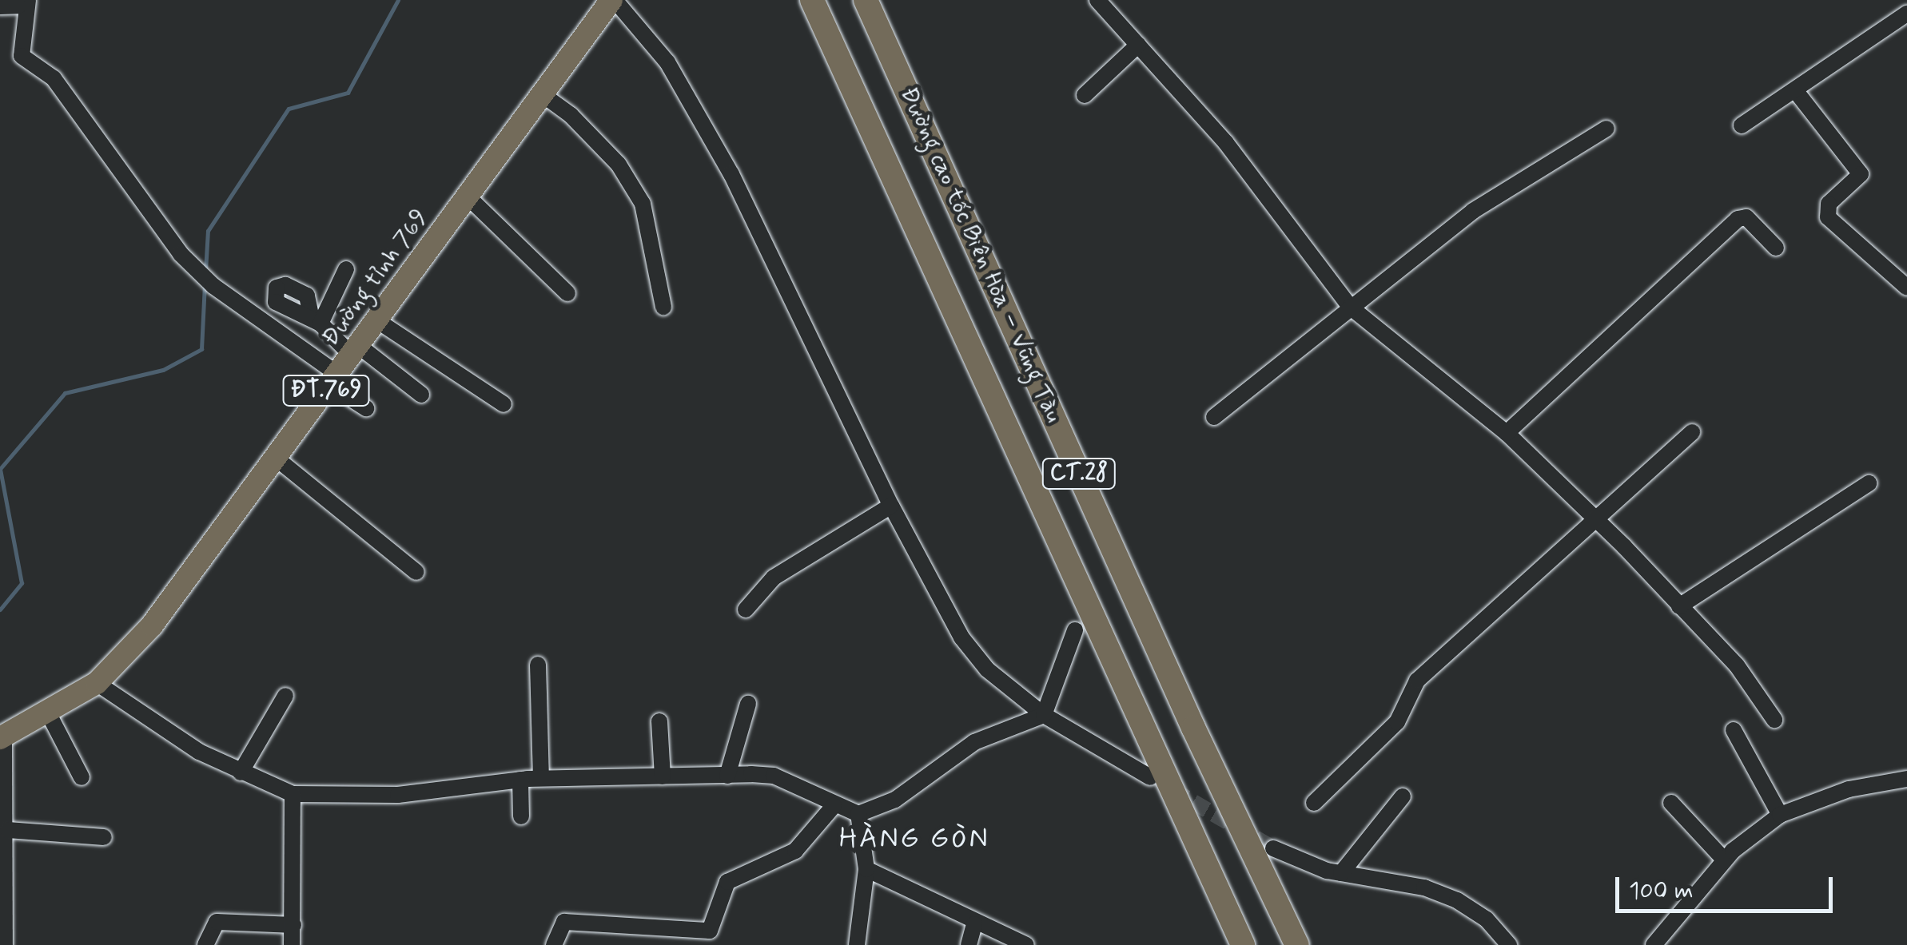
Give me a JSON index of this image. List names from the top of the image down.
{
  "streets": {
    "highway": ["Đường cao tốc Biên Hòa – Vũng Tàu", "CT.28"],
    "main road": ["Đường tỉnh 769", "ĐT.769"]
  },
  "districts": ["HÀNG GÒN"],
  "scale_bar": "100 m"
}
